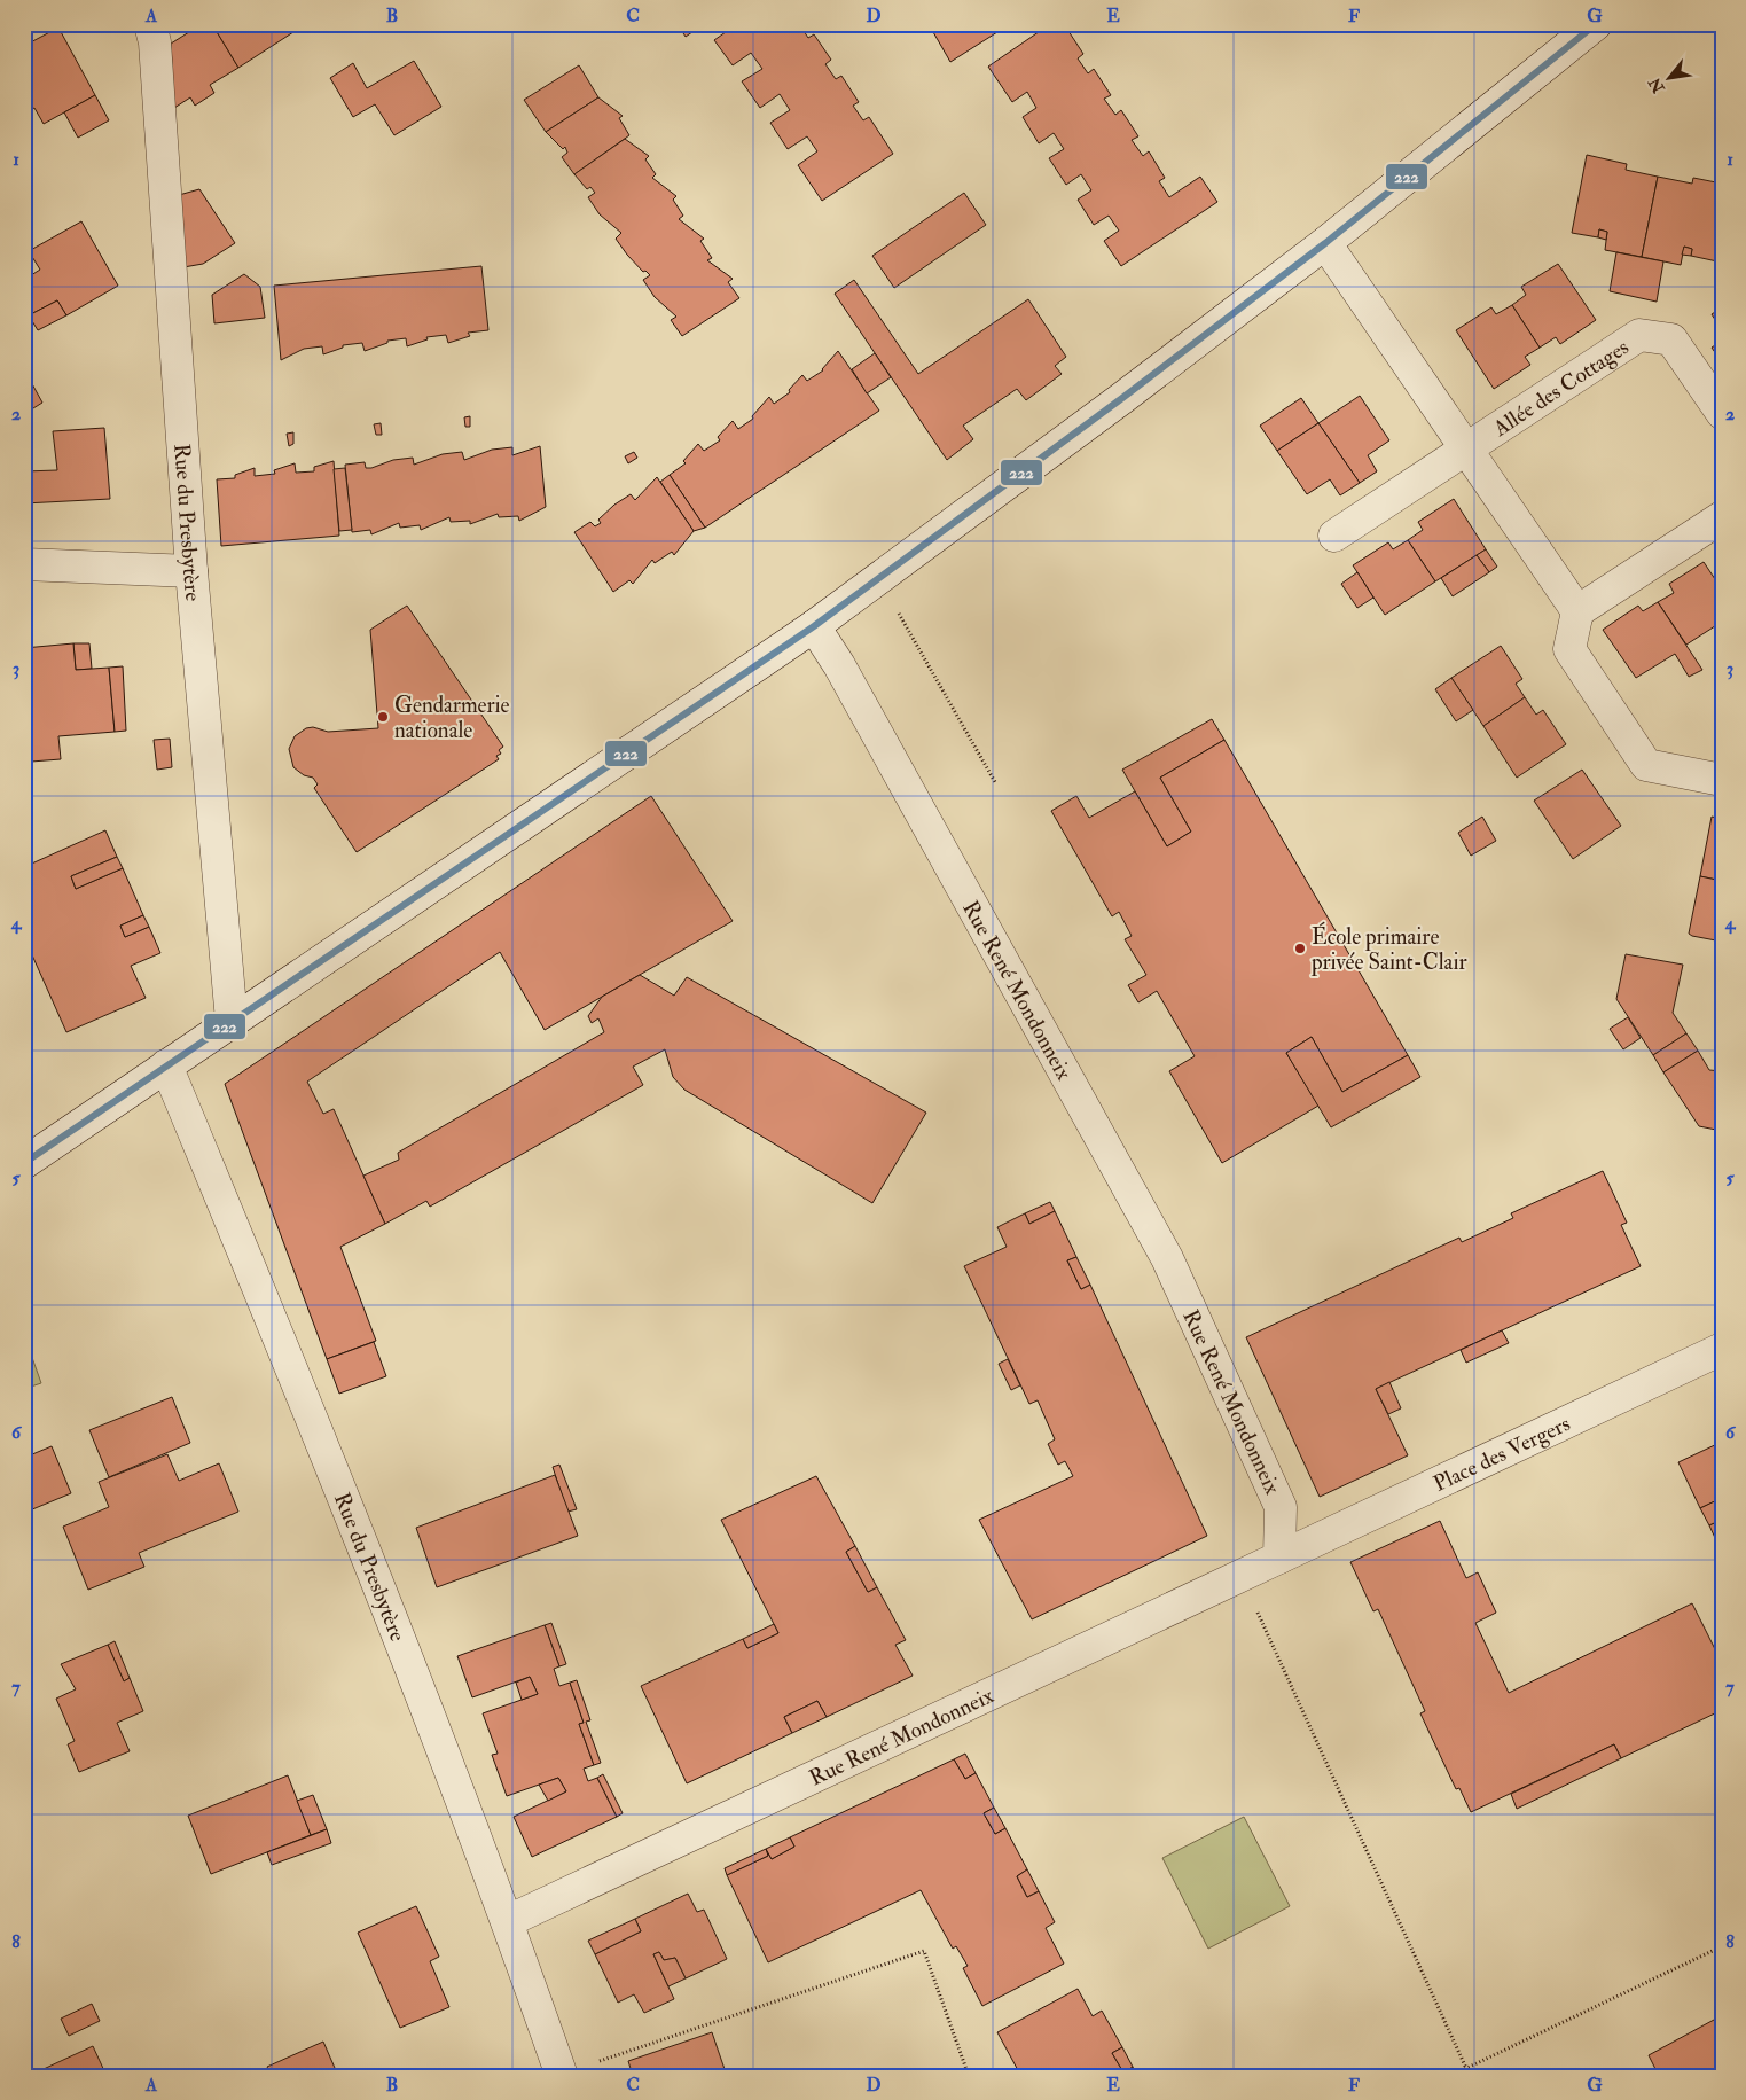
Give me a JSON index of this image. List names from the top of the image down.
{
  "streets": {
    "street": [
      "Allée des Cottages",
      "Rue du Presbytère",
      "Rue René Mondonneix",
      "Place des Vergers"
    ]
  },
  "crossings": [
    ["Rue du Presbytère", "Rue René Mondonneix"],
    ["Rue René Mondonneix", "Place des Vergers"]
  ],
  "places": ["Gendarmerie nationale", "École primaire privée Saint-Clair"],
  "lines": ["transit line 222"],
  "north": "bottom left",
  "grid": {
    "columns": [
      "A",
      "B",
      "C",
      "D",
      "E",
      "F",
      "G"
    ],
    "rows": [
      "1",
      "2",
      "3",
      "4",
      "5",
      "6",
      "7",
      "8"
    ]
  }
}
